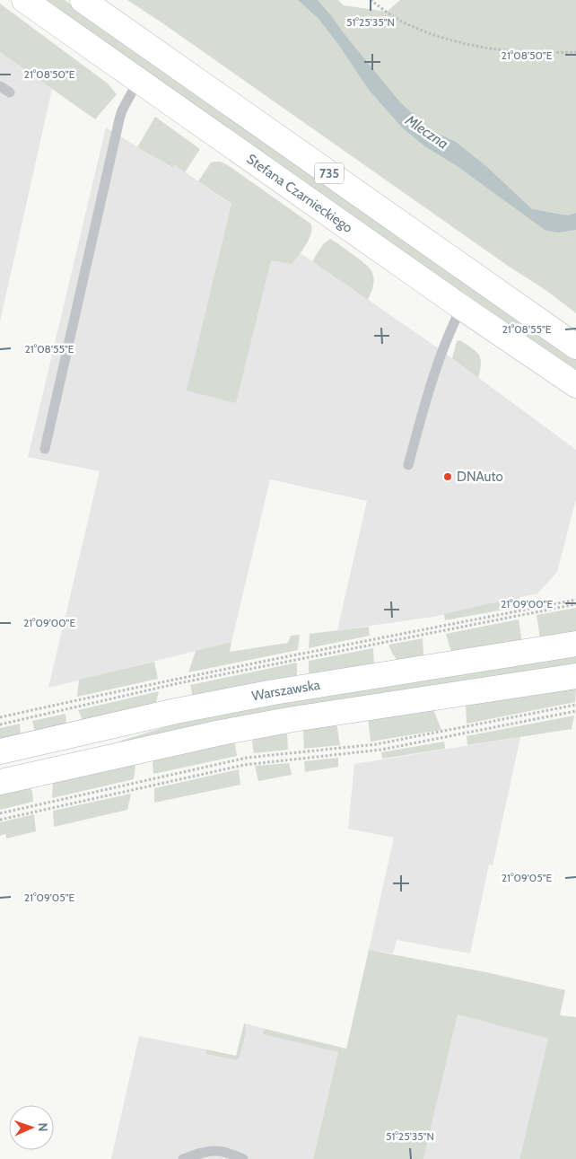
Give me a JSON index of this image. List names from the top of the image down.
{
  "streets": {
    "main road": ["735", "Stefana Czarnieckiego", "Warszawska"]
  },
  "water": ["Mleczna"],
  "places": ["DNAuto"],
  "north": "right",
  "coordinates": [
    "51°25'35\"N",
    "21°08'50\"E",
    "21°08'55\"E",
    "21°09'00\"E",
    "21°09'05\"E"
  ]
}
